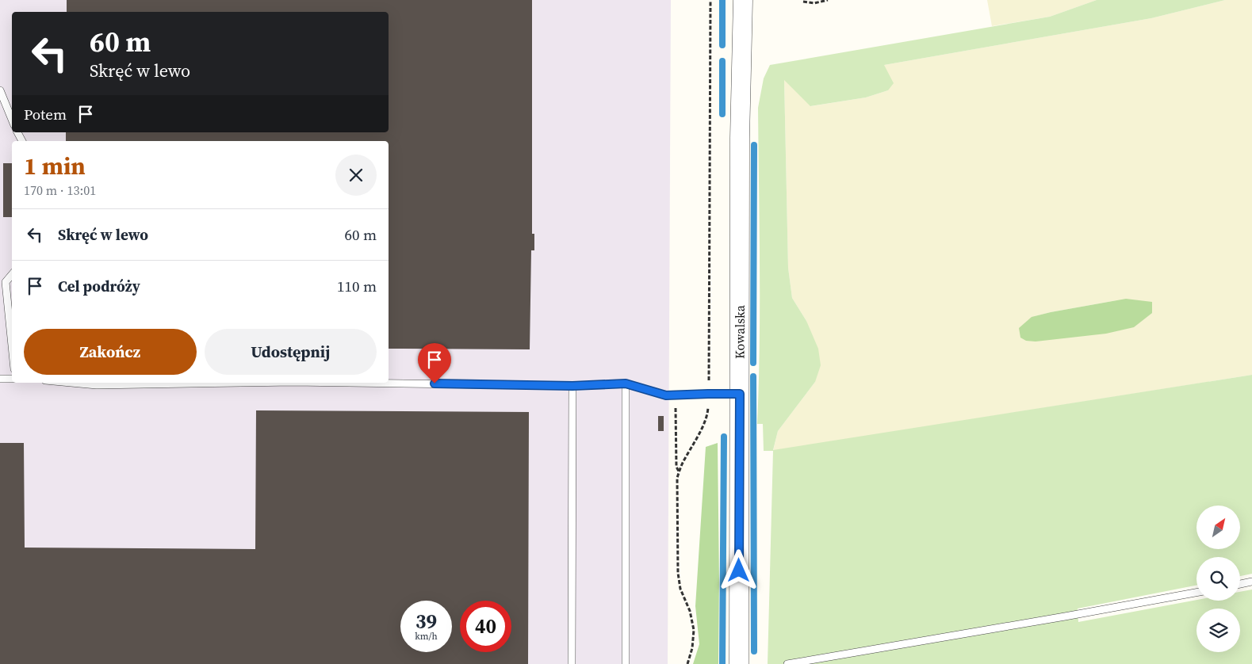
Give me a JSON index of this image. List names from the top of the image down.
{
  "streets": {
    "street": ["Kowalska"]
  },
  "north": "top right",
  "page": {
    "turn": ["60 m", "Skręć w lewo"],
    "then": "Potem",
    "heading": ["1 min", "170 m · 13:01"],
    "list": [
      {
        "name": "Skręć w lewo",
        "value": "60 m"
      },
      {
        "name": "Cel podróży",
        "value": "110 m"
      }
    ],
    "buttons": ["Zakończ", "Udostępnij"],
    "speed": "39 km/h",
    "limit": "40"
  }
}
